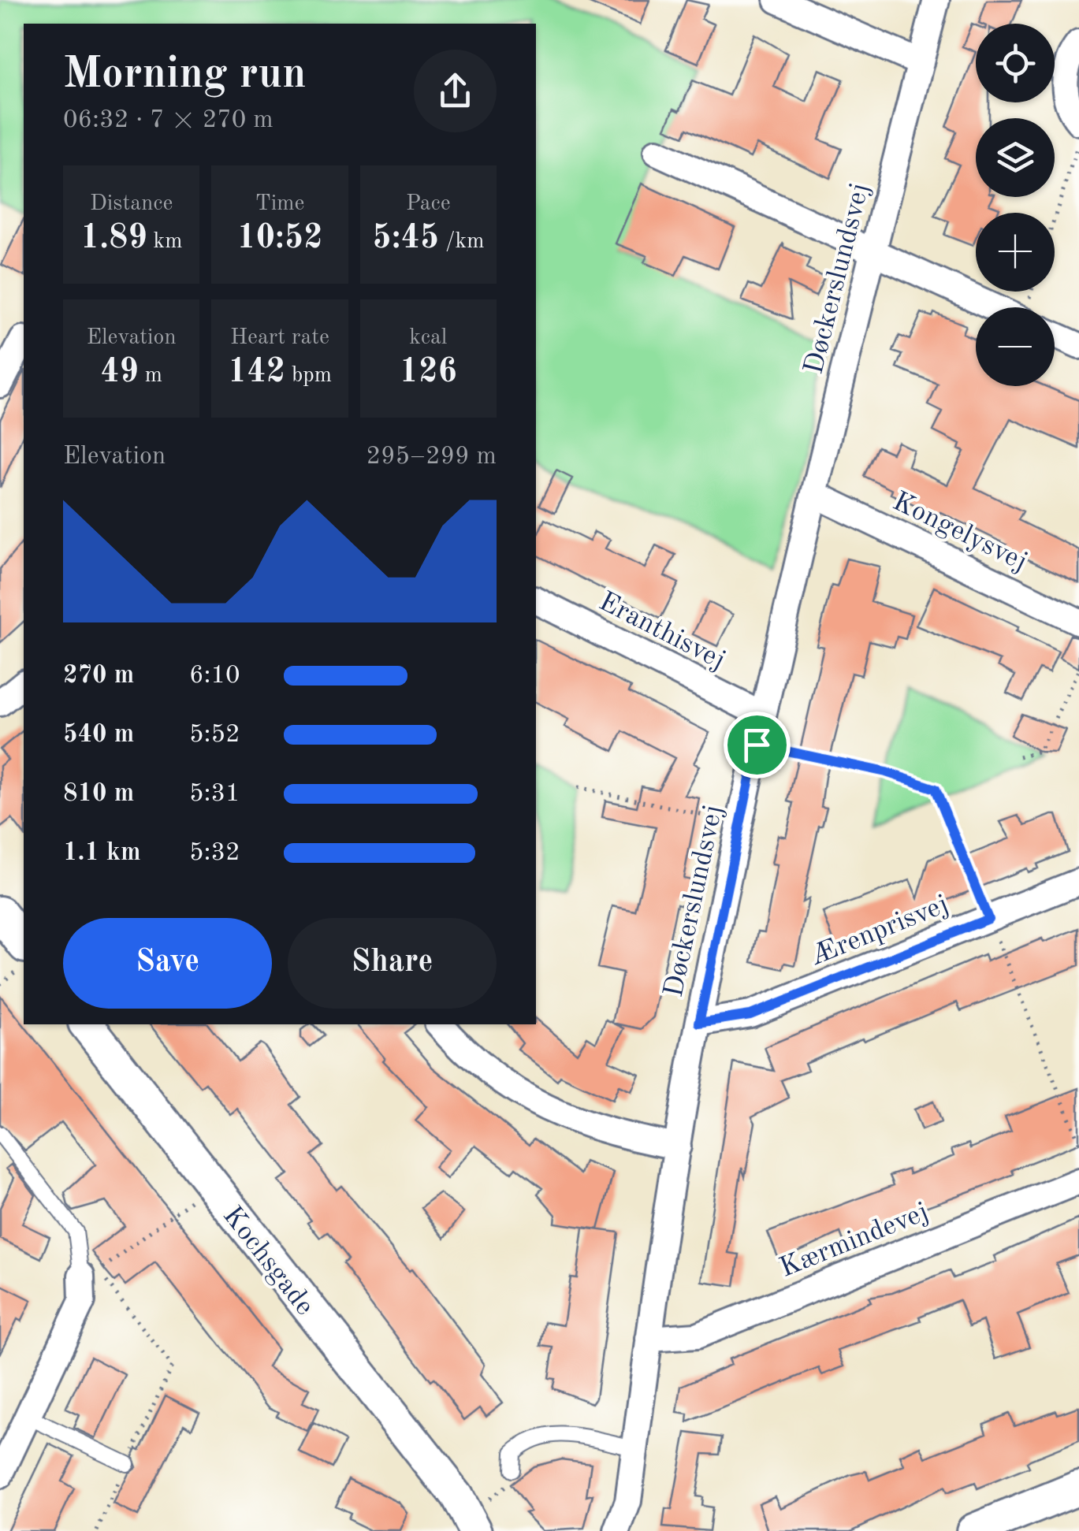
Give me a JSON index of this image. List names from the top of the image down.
{
  "streets": {
    "street": [
      "Døckerslundsvej",
      "Kongelysvej",
      "Eranthisvej",
      "Ærenprisvej",
      "Kærmindevej",
      "Kochsgade"
    ]
  },
  "crossings": [
    ["Døckerslundsvej", "Kongelysvej"],
    ["Døckerslundsvej", "Eranthisvej"],
    ["Døckerslundsvej", "Ærenprisvej"],
    ["Døckerslundsvej", "Kærmindevej"]
  ],
  "page": {
    "map_buttons": ["+", "−"],
    "heading": ["Morning run", "06:32 · 7 × 270 m"],
    "stats": [
      ["Distance", "1.89 km"],
      ["Time", "10:52"],
      ["Pace", "5:45 /km"],
      ["Elevation", "49 m"],
      ["Heart rate", "142 bpm"],
      ["kcal", "126"]
    ],
    "chart": ["Elevation", "295–299 m"],
    "list": [
      {
        "name": "270 m",
        "note": "6:10"
      },
      {
        "name": "540 m",
        "note": "5:52"
      },
      {
        "name": "810 m",
        "note": "5:31"
      },
      {
        "name": "1.1 km",
        "note": "5:32"
      }
    ],
    "buttons": ["Save", "Share"]
  }
}
